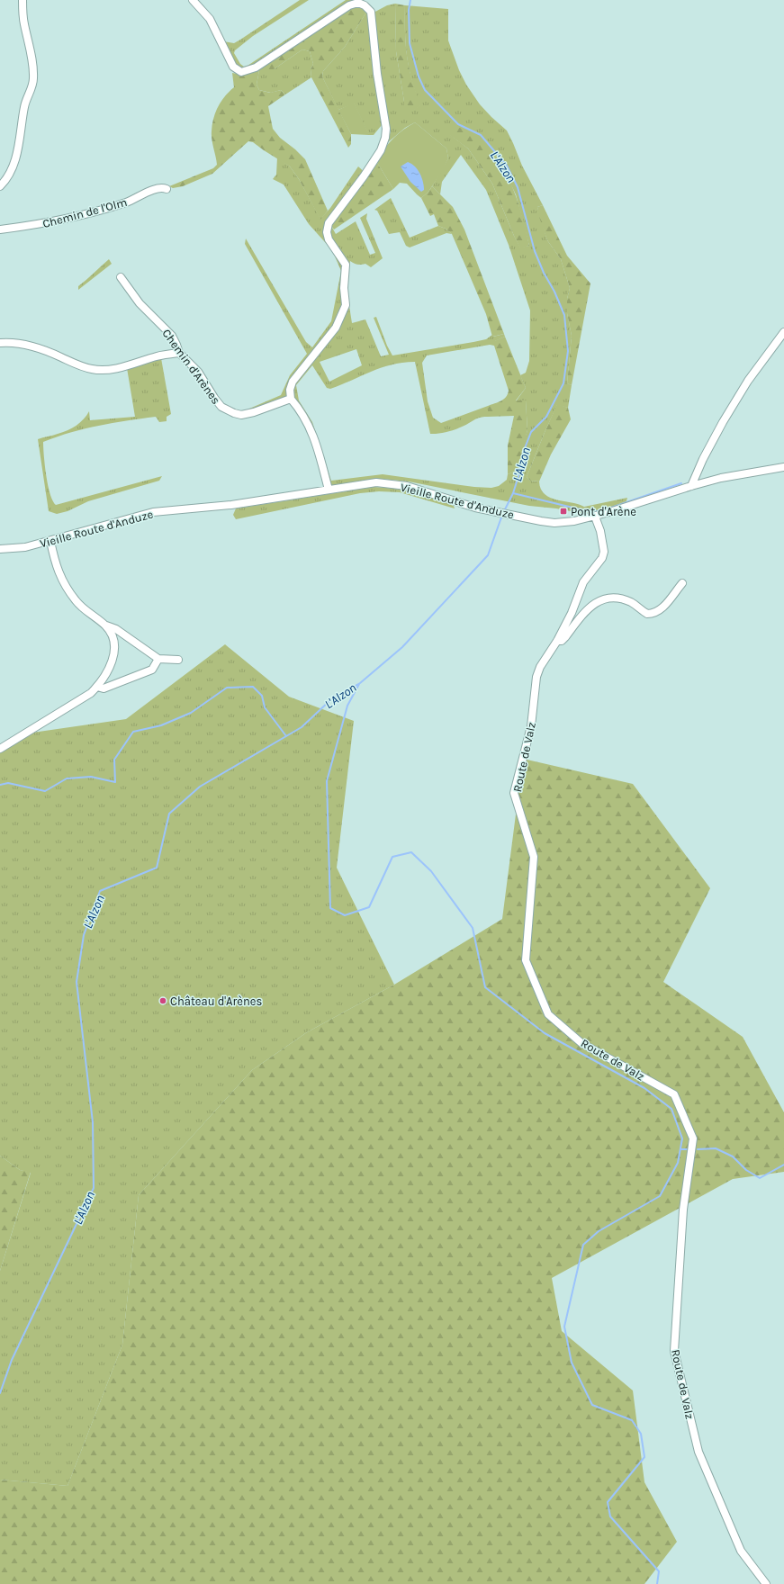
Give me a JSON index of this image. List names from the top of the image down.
{
  "streets": {
    "street": [
      "Chemin de l'Olm",
      "Chemin d'Arènes",
      "Vieille Route d'Anduze",
      "Route de Valz"
    ]
  },
  "crossings": [
    ["Vieille Route d'Anduze", "Route de Valz"]
  ],
  "water": ["L'Alzon"],
  "places": {
    "transit": ["Pont d'Arène"],
    "other": ["Château d'Arènes"]
  }
}
